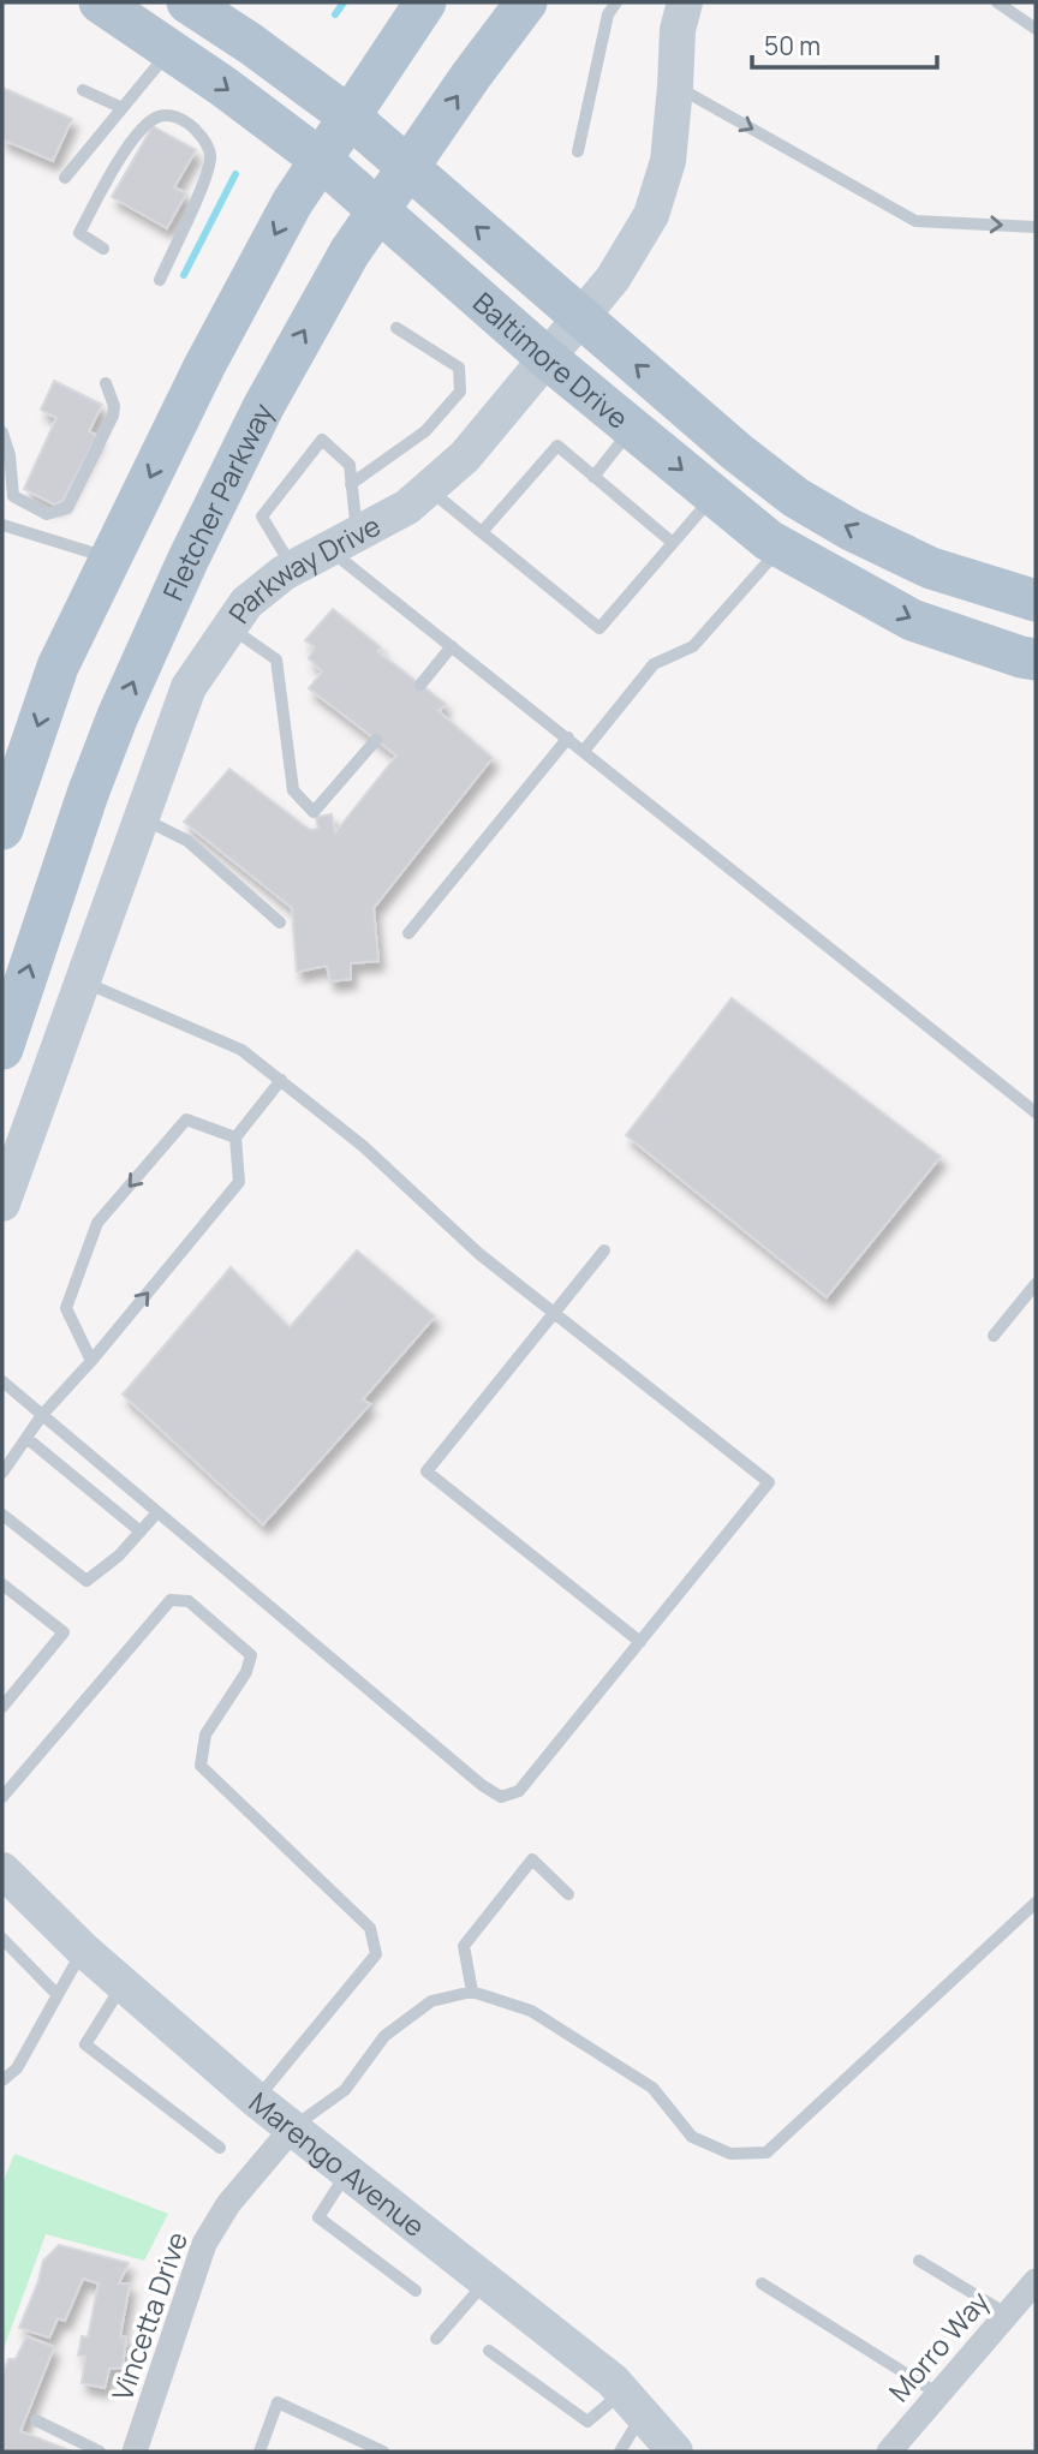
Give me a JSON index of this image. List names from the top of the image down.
{
  "streets": {
    "main road": ["Baltimore Drive", "Fletcher Parkway"],
    "street": [
      "Parkway Drive",
      "Marengo Avenue",
      "Vincetta Drive",
      "Morro Way"
    ]
  },
  "crossings": [
    ["Baltimore Drive", "Fletcher Parkway"],
    ["Baltimore Drive", "Parkway Drive"],
    ["Marengo Avenue", "Vincetta Drive"]
  ],
  "scale_bar": "50 m"
}
